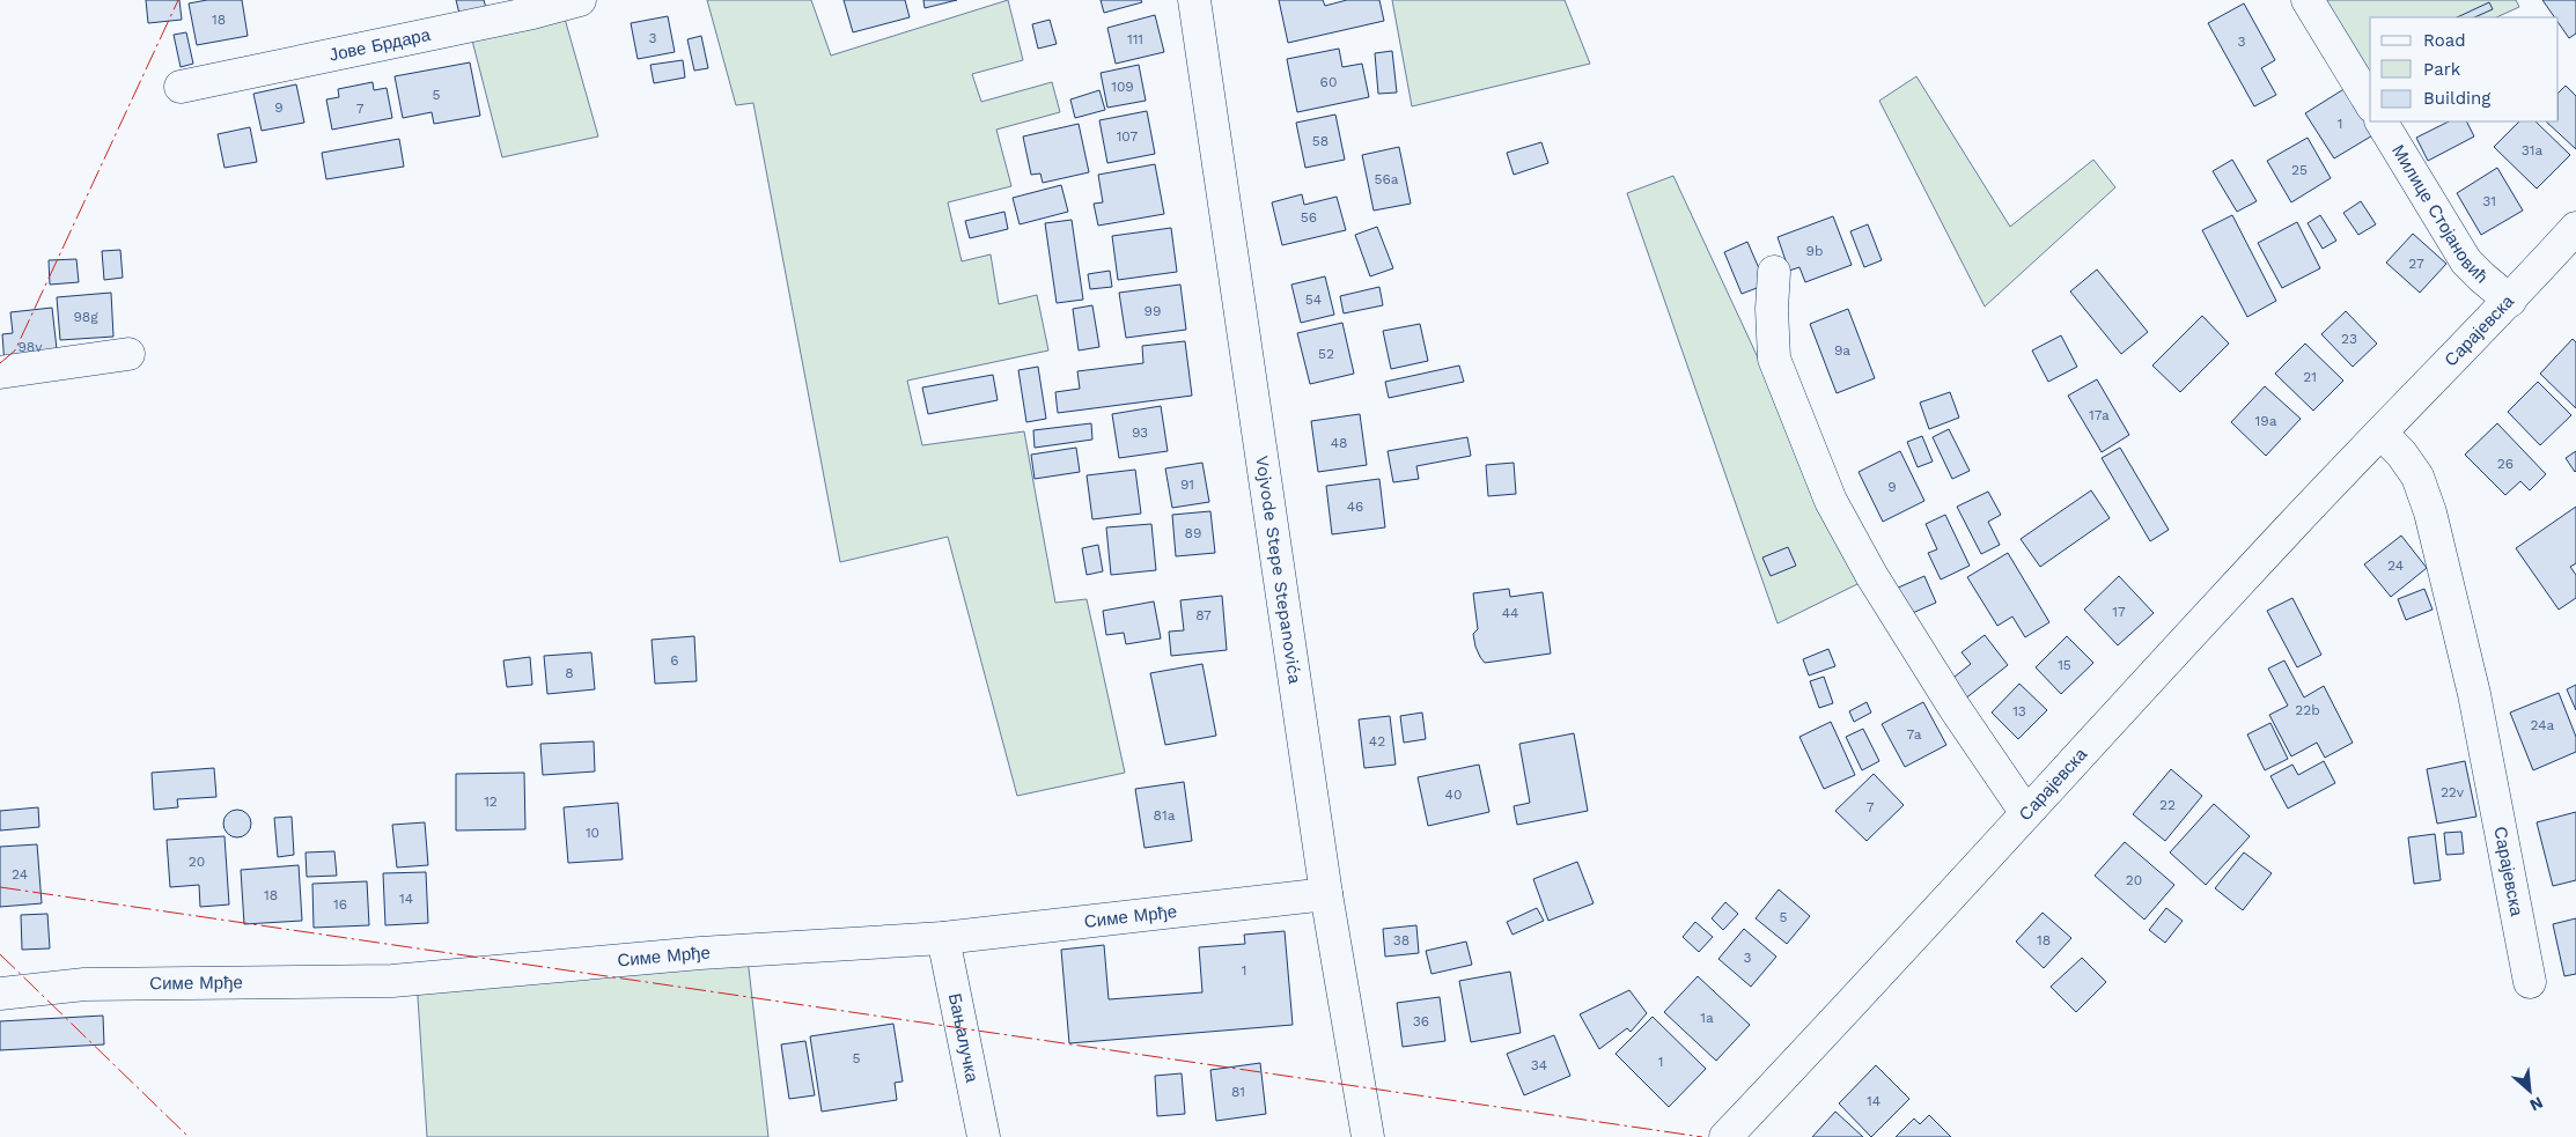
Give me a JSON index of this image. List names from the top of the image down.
{
  "streets": {
    "street": [
      "Јове Брдара",
      "Милице Стојановић",
      "Сарајевска",
      "Vojvode Stepe Stepanovića",
      "Симе Мрђе",
      "Бањалучка"
    ]
  },
  "crossings": [
    ["Милице Стојановић", "Сарајевска"],
    ["Vojvode Stepe Stepanovića", "Симе Мрђе"],
    ["Симе Мрђе", "Бањалучка"]
  ],
  "house_numbers": [
    "18",
    "3",
    "111",
    "3",
    "60",
    "109",
    "5",
    "9",
    "7",
    "1",
    "107",
    "58",
    "31a",
    "25",
    "56a",
    "31",
    "56",
    "9b",
    "27",
    "54",
    "99",
    "98g",
    "23",
    "98v",
    "9a",
    "52",
    "21",
    "17a",
    "19a",
    "93",
    "48",
    "26",
    "91",
    "9",
    "46",
    "89",
    "24",
    "17",
    "44",
    "87",
    "6",
    "15",
    "8",
    "22b",
    "13",
    "24a",
    "7a",
    "42",
    "22v",
    "40",
    "12",
    "22",
    "7",
    "81a",
    "10",
    "20",
    "24",
    "20",
    "18",
    "14",
    "16",
    "5",
    "38",
    "18",
    "3",
    "1",
    "1a",
    "36",
    "5",
    "1",
    "34",
    "81",
    "14"
  ],
  "legend": ["Road", "Park", "Building"],
  "north": "bottom right"
}
